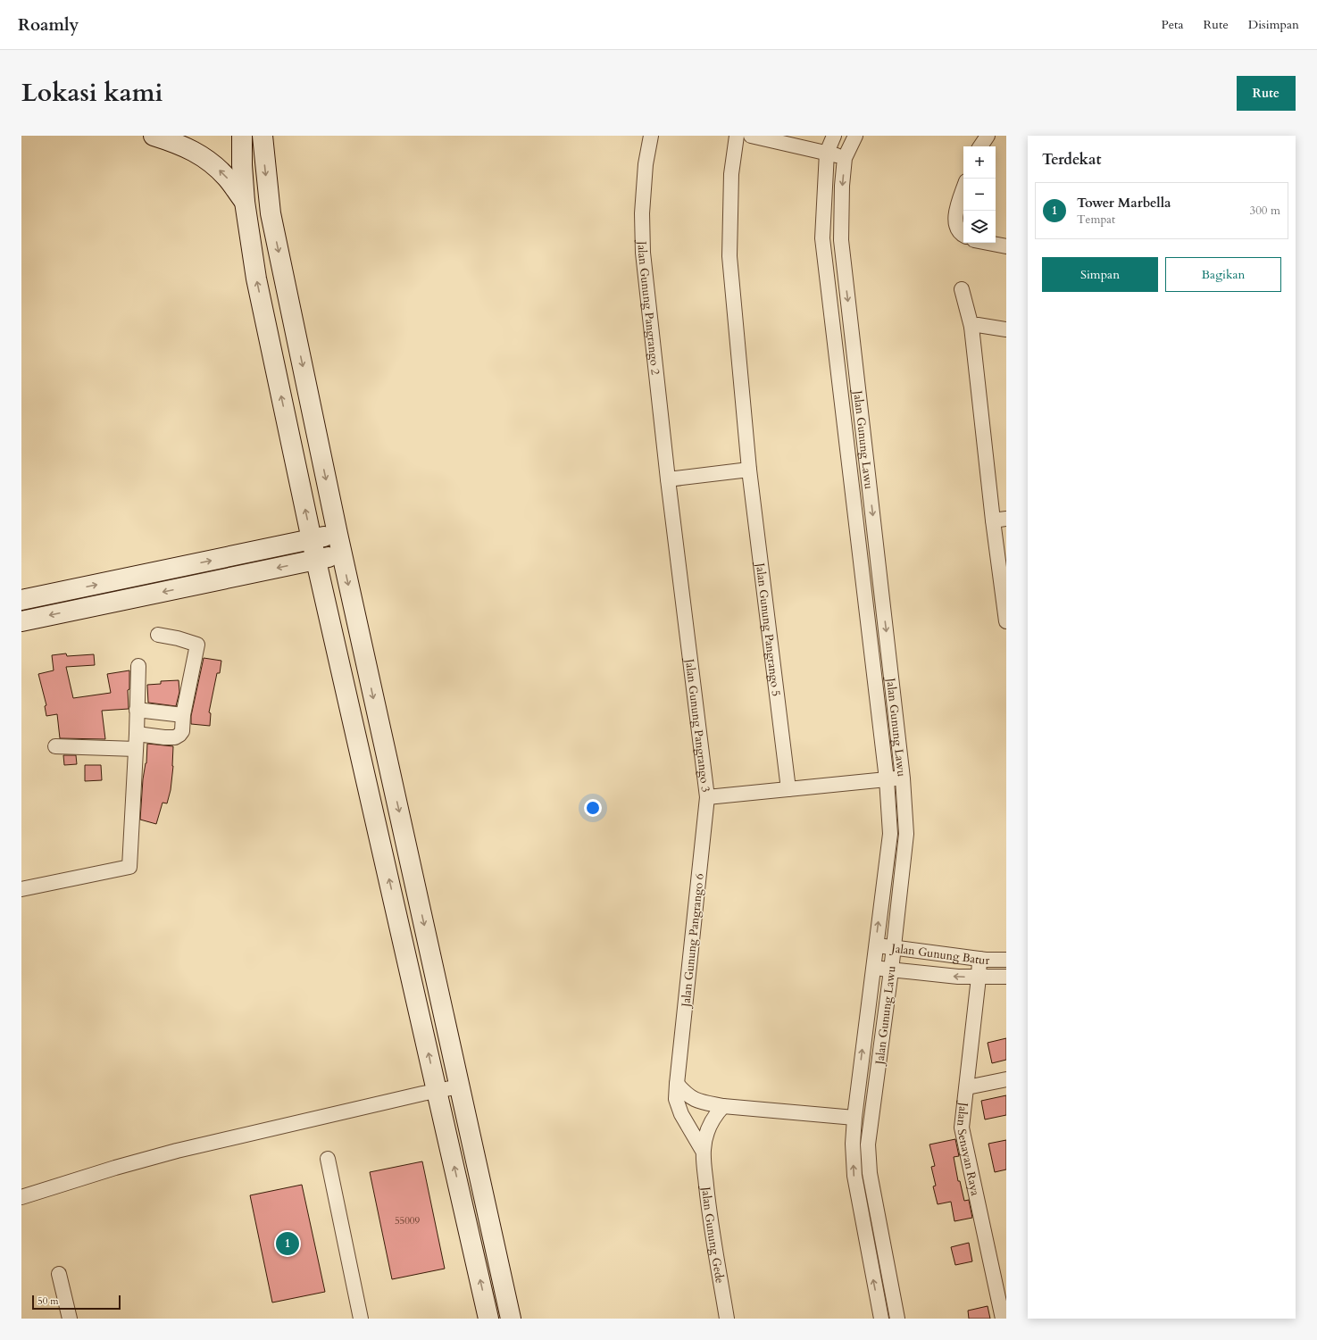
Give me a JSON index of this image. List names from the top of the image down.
{
  "streets": {
    "street": [
      "Jalan Gunung Pangrango 2",
      "Jalan Gunung Lawu",
      "Jalan Gunung Pangrango 5",
      "Jalan Gunung Pangrango 3",
      "Jalan Gunung Pangrango 6",
      "Jalan Gunung Batur",
      "Jalan Senayan Raya",
      "Jalan Gunung Gede"
    ]
  },
  "crossings": [
    ["Jalan Gunung Pangrango 2", "Jalan Gunung Pangrango 3"],
    ["Jalan Gunung Lawu", "Jalan Gunung Pangrango 3"],
    ["Jalan Gunung Lawu", "Jalan Gunung Batur"],
    ["Jalan Gunung Pangrango 5", "Jalan Gunung Pangrango 3"],
    ["Jalan Gunung Pangrango 3", "Jalan Gunung Pangrango 6"],
    ["Jalan Gunung Pangrango 6", "Jalan Gunung Gede"],
    ["Jalan Gunung Batur", "Jalan Senayan Raya"]
  ],
  "house_numbers": ["55009"],
  "scale_bar": "50 m",
  "page": {
    "header": "Roamly",
    "nav": ["Peta", "Rute", "Disimpan"],
    "title": "Lokasi kami",
    "buttons": [
      "Rute",
      ["Simpan", "Bagikan"]
    ],
    "heading": "Terdekat",
    "map_buttons": ["+", "−"],
    "list": [
      {
        "mark": "1",
        "name": "Tower Marbella",
        "note": "Tempat",
        "value": "300 m"
      }
    ],
    "pins": "1",
    "scale": "50 m"
  }
}
